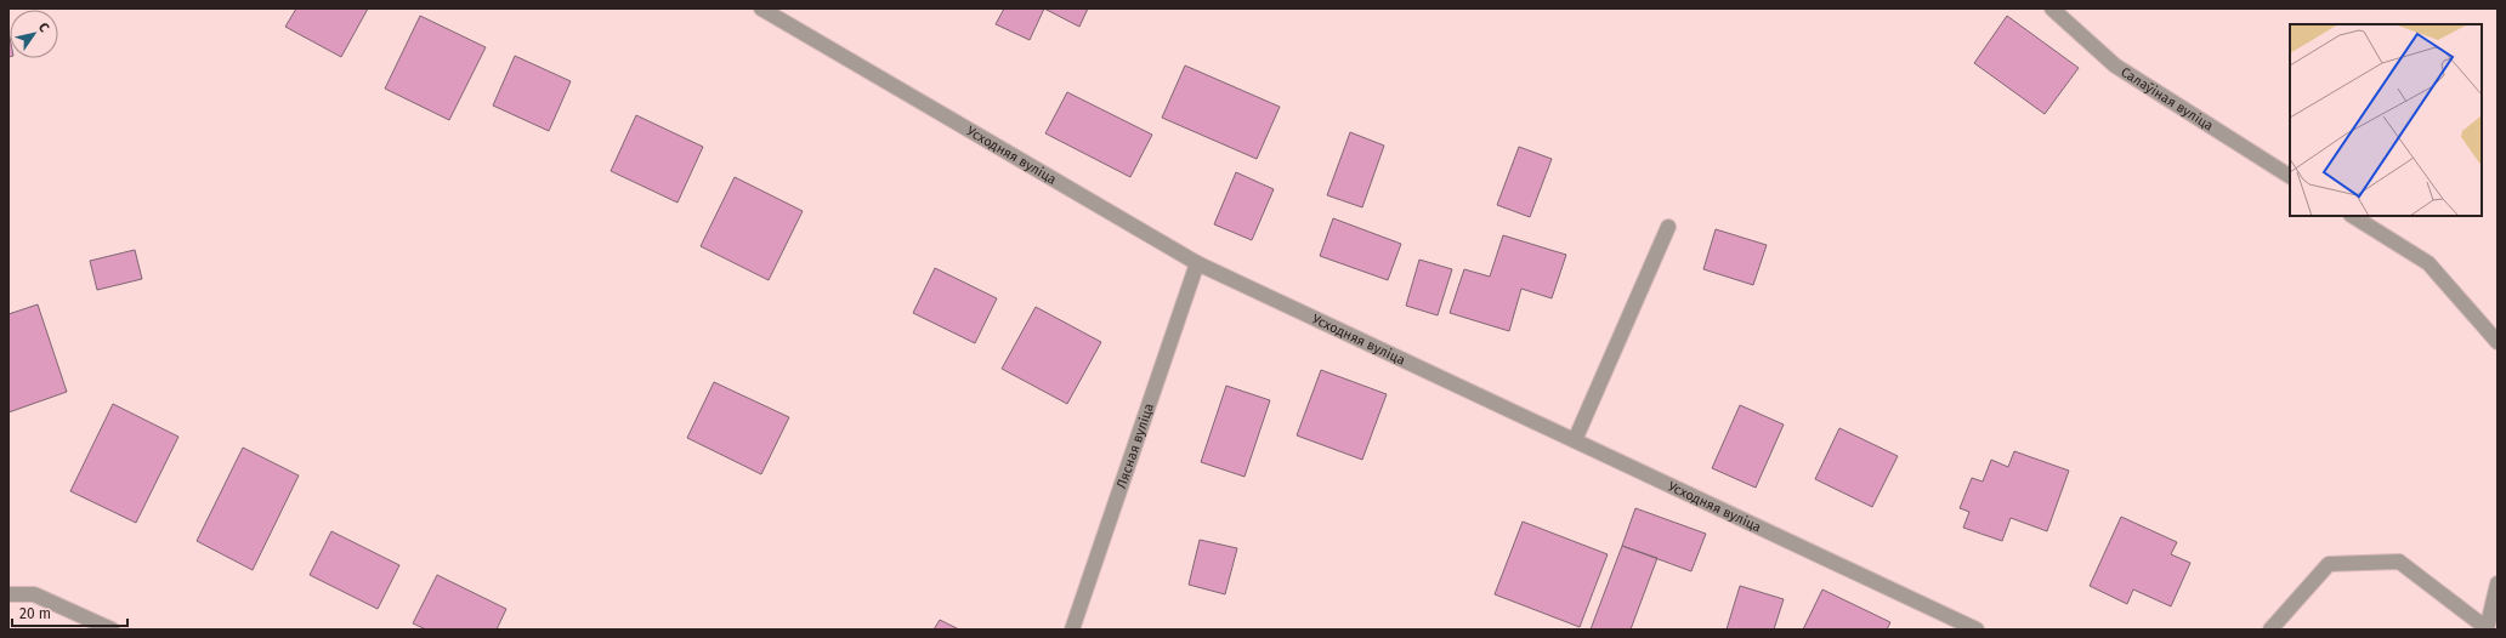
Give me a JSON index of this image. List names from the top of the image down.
{
  "streets": {
    "street": ["Салаўіная вуліца", "Усходняя вуліца", "Лясная вуліца"]
  },
  "crossings": [
    ["Усходняя вуліца", "Лясная вуліца"]
  ],
  "scale_bar": "20 m",
  "north": "top right"
}
